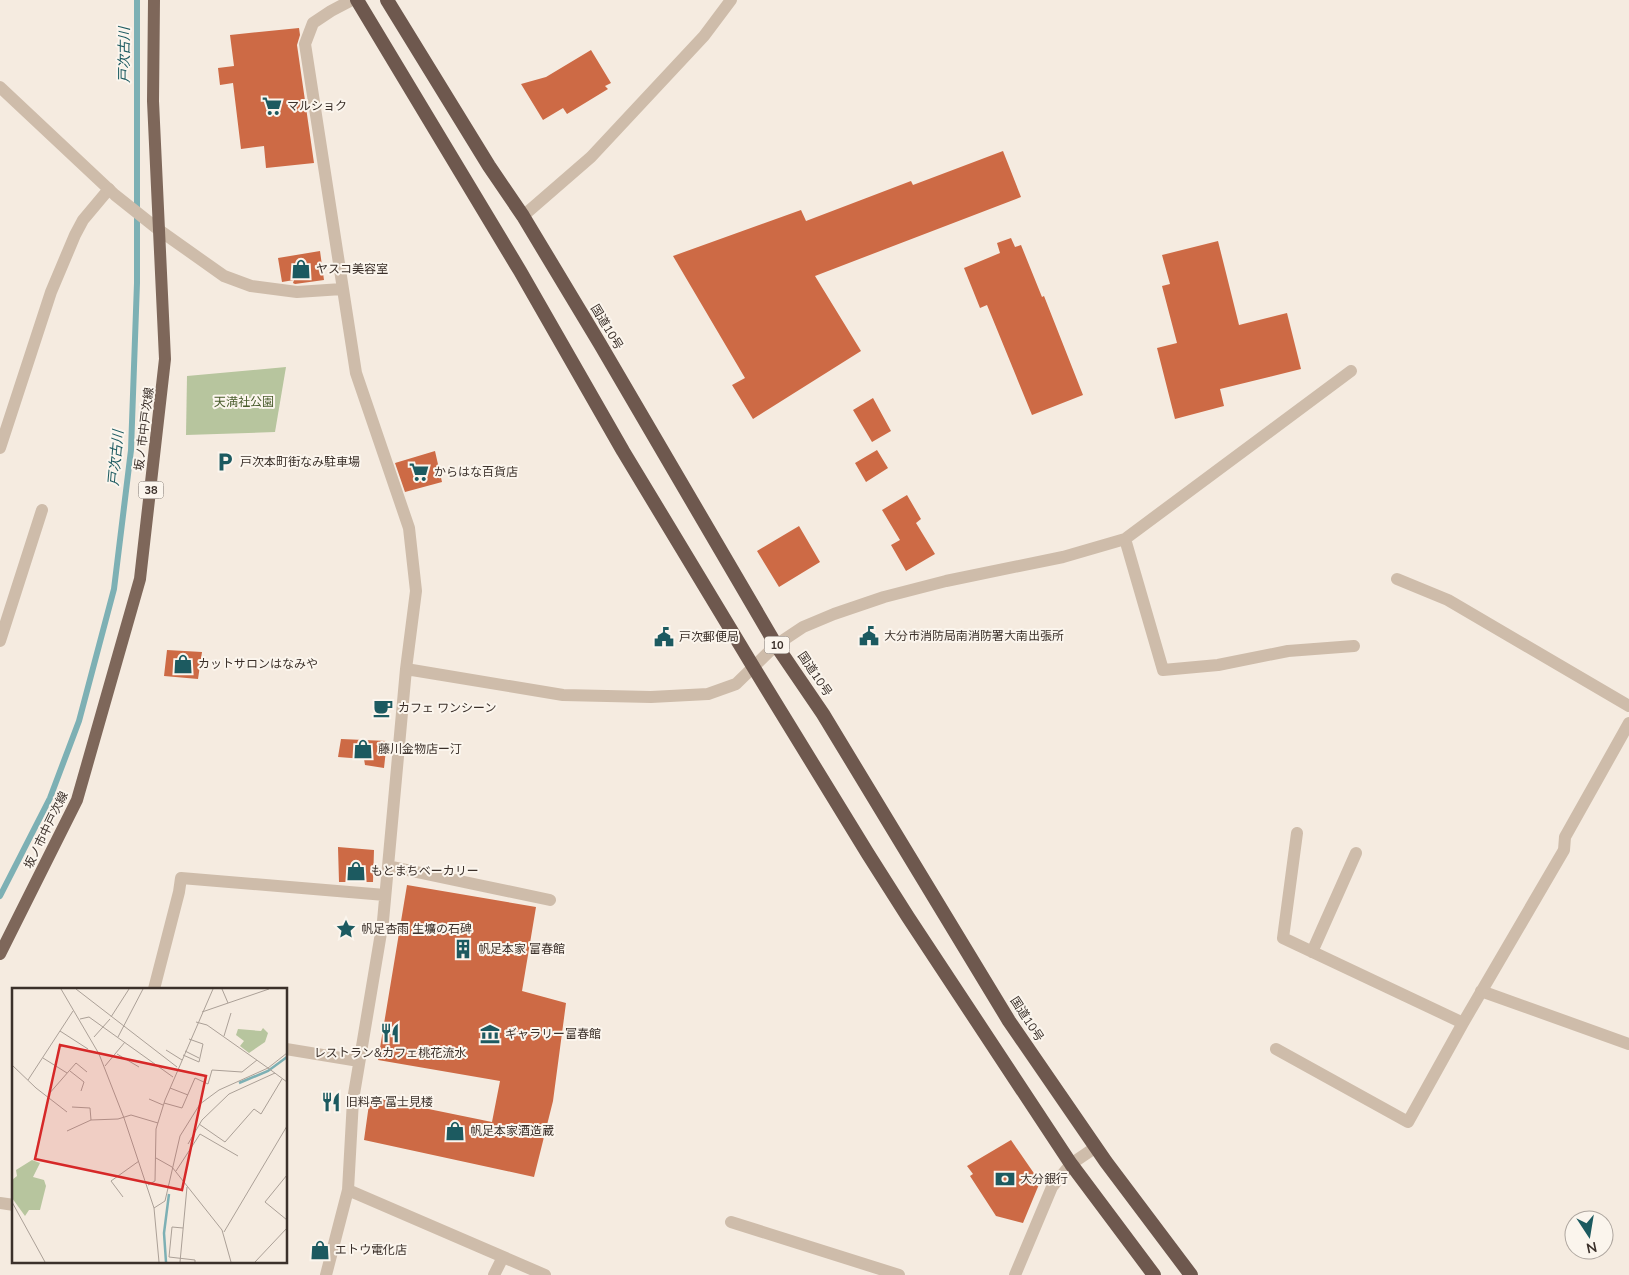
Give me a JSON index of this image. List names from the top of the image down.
{
  "streets": {
    "highway": ["国道10号", "10"],
    "main road": ["坂ノ市中戸次線", "38"]
  },
  "water": ["戸次古川"],
  "parks": ["天満社公園"],
  "places": {
    "supermarket": ["マルショク", "からはな百貨店"],
    "shop": [
      "ヤスコ美容室",
      "カットサロンはなみや",
      "藤川金物店ー汀",
      "もとまちベーカリー",
      "帆足本家酒造蔵",
      "エトウ電化店"
    ],
    "parking": ["戸次本町街なみ駐車場"],
    "public building": ["大分市消防局南消防署大南出張所", "戸次郵便局"],
    "cafe": ["カフェ ワンシーン"],
    "place": ["帆足杏雨 生壙の石碑"],
    "building": ["帆足本家 富春館"],
    "restaurant": ["レストラン&カフェ桃花流水", "旧料亭 冨士見楼"],
    "museum": ["ギャラリー富春館"],
    "bank": ["大分銀行"]
  },
  "north": "bottom"
}
